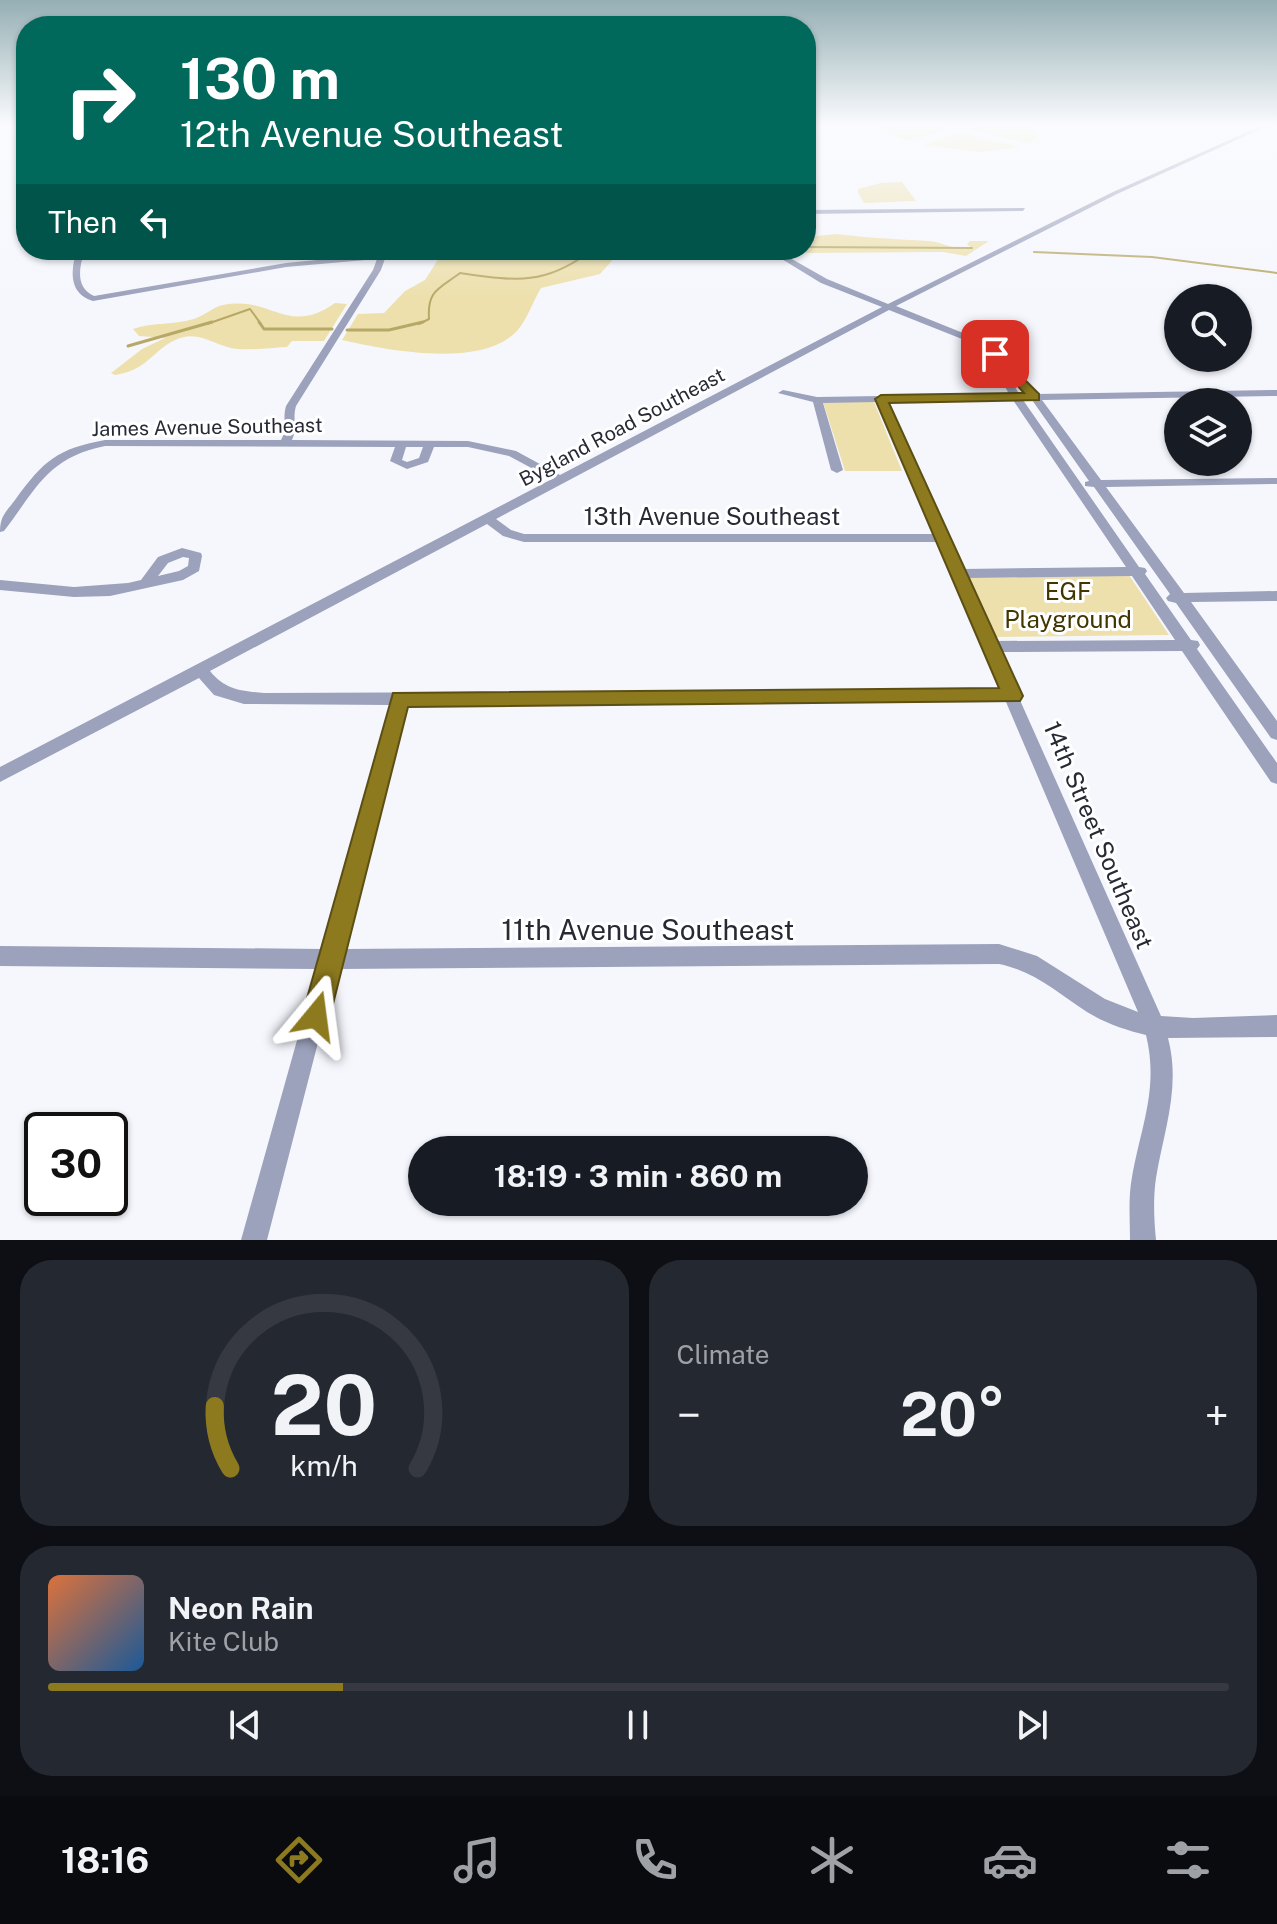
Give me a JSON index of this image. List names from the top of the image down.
{
  "streets": {
    "street": [
      "James Avenue Southeast",
      "Bygland Road Southeast",
      "13th Avenue Southeast",
      "14th Street Southeast",
      "11th Avenue Southeast"
    ]
  },
  "crossings": [
    ["James Avenue Southeast", "Bygland Road Southeast"],
    ["Bygland Road Southeast", "13th Avenue Southeast"],
    ["13th Avenue Southeast", "14th Street Southeast"],
    ["14th Street Southeast", "11th Avenue Southeast"]
  ],
  "parks": ["EGF Playground"],
  "page": {
    "turn": ["130 m", "12th Avenue Southeast"],
    "then": "Then",
    "limit": "30",
    "trip": "18:19 · 3 min · 860 m",
    "tile": "Climate",
    "heat": ["−", "20°", "+"],
    "song": ["Neon Rain", "Kite Club"],
    "tabs": "18:16",
    "gauge": ["20", "km/h"]
  }
}
